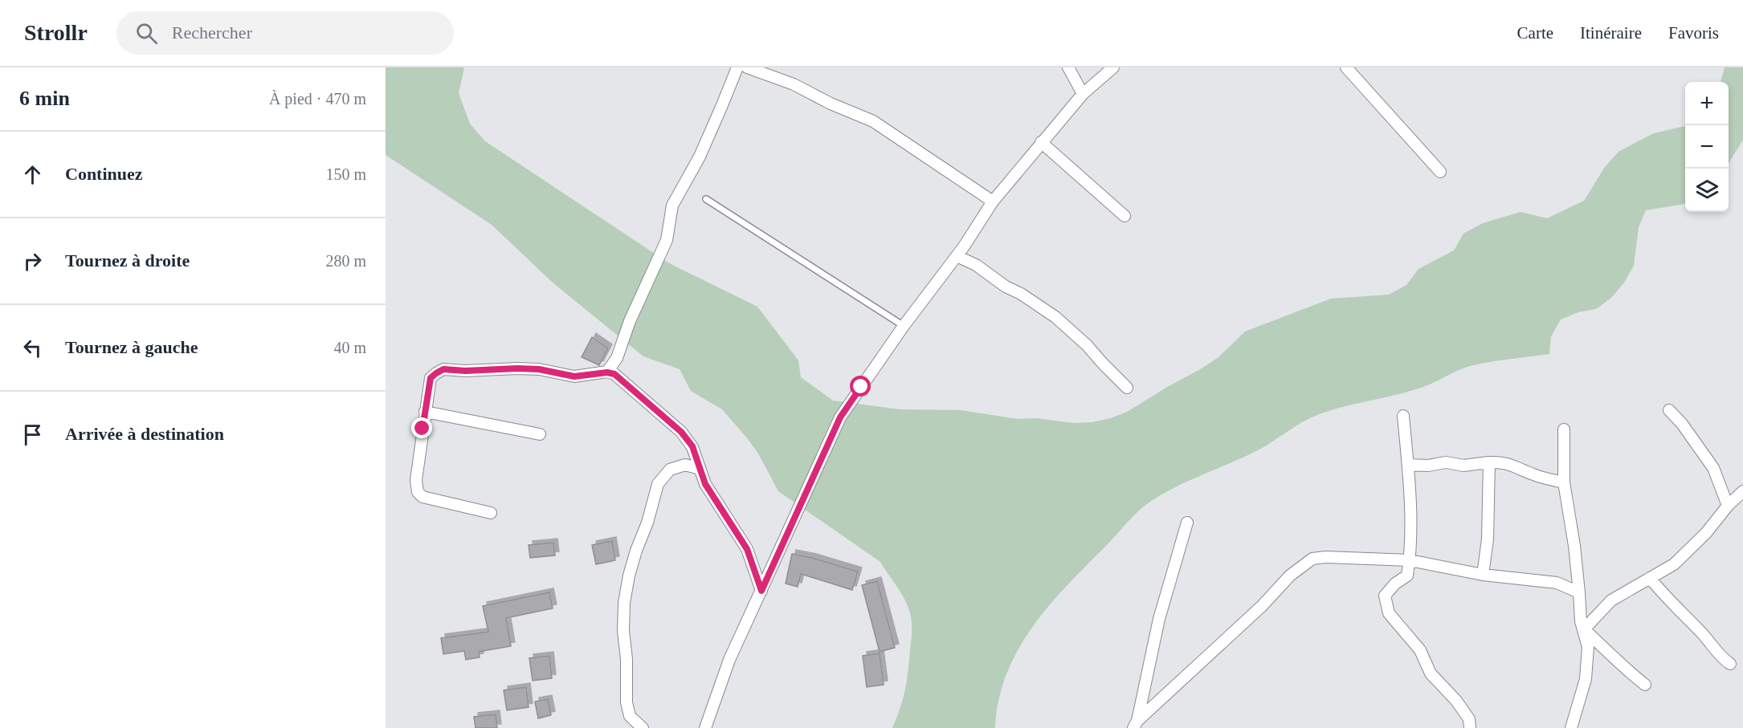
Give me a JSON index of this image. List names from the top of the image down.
{
  "page": {
    "header": "Strollr",
    "search": "Rechercher",
    "nav": ["Carte", "Itinéraire", "Favoris"],
    "heading": ["6 min", "À pied · 470 m"],
    "map_buttons": ["+", "−"],
    "list": [
      ["Continuez", "150 m"],
      ["Tournez à droite", "280 m"],
      ["Tournez à gauche", "40 m"],
      "Arrivée à destination"
    ]
  }
}
